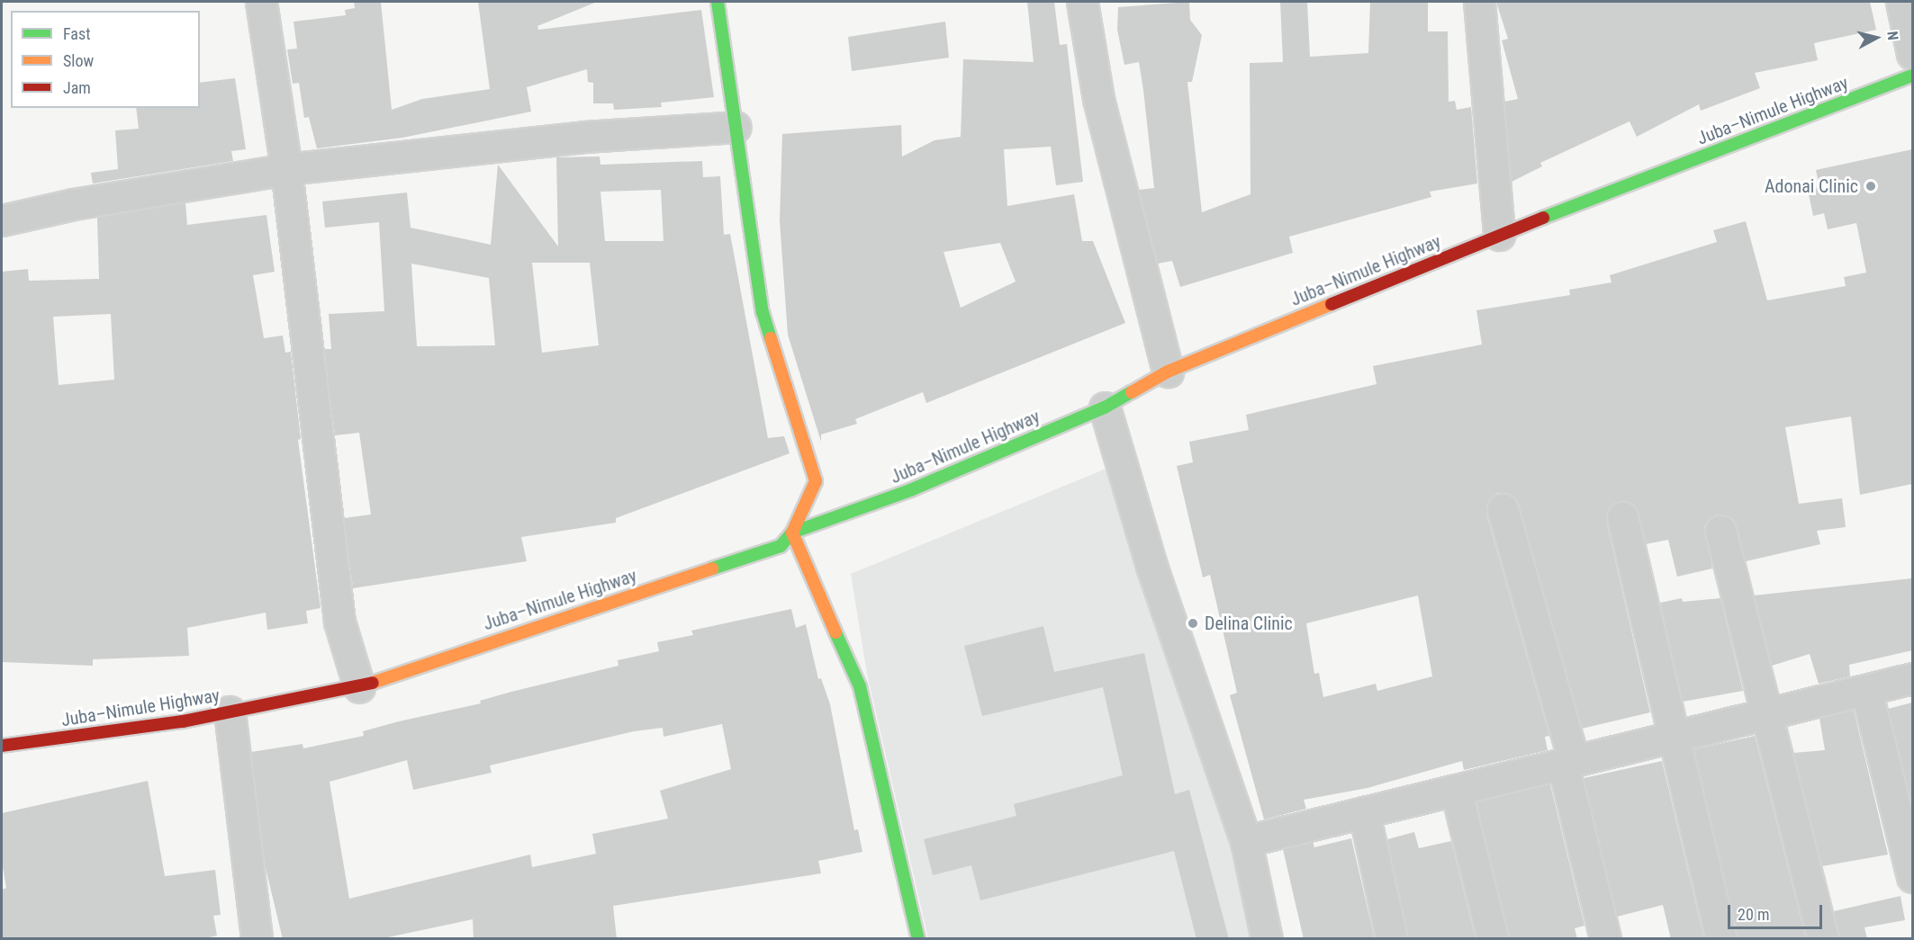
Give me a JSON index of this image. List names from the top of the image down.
{
  "streets": {
    "main road": ["Juba–Nimule Highway"]
  },
  "places": ["Adonai Clinic", "Delina Clinic"],
  "legend": ["Fast", "Slow", "Jam"],
  "scale_bar": "20 m",
  "north": "right"
}
